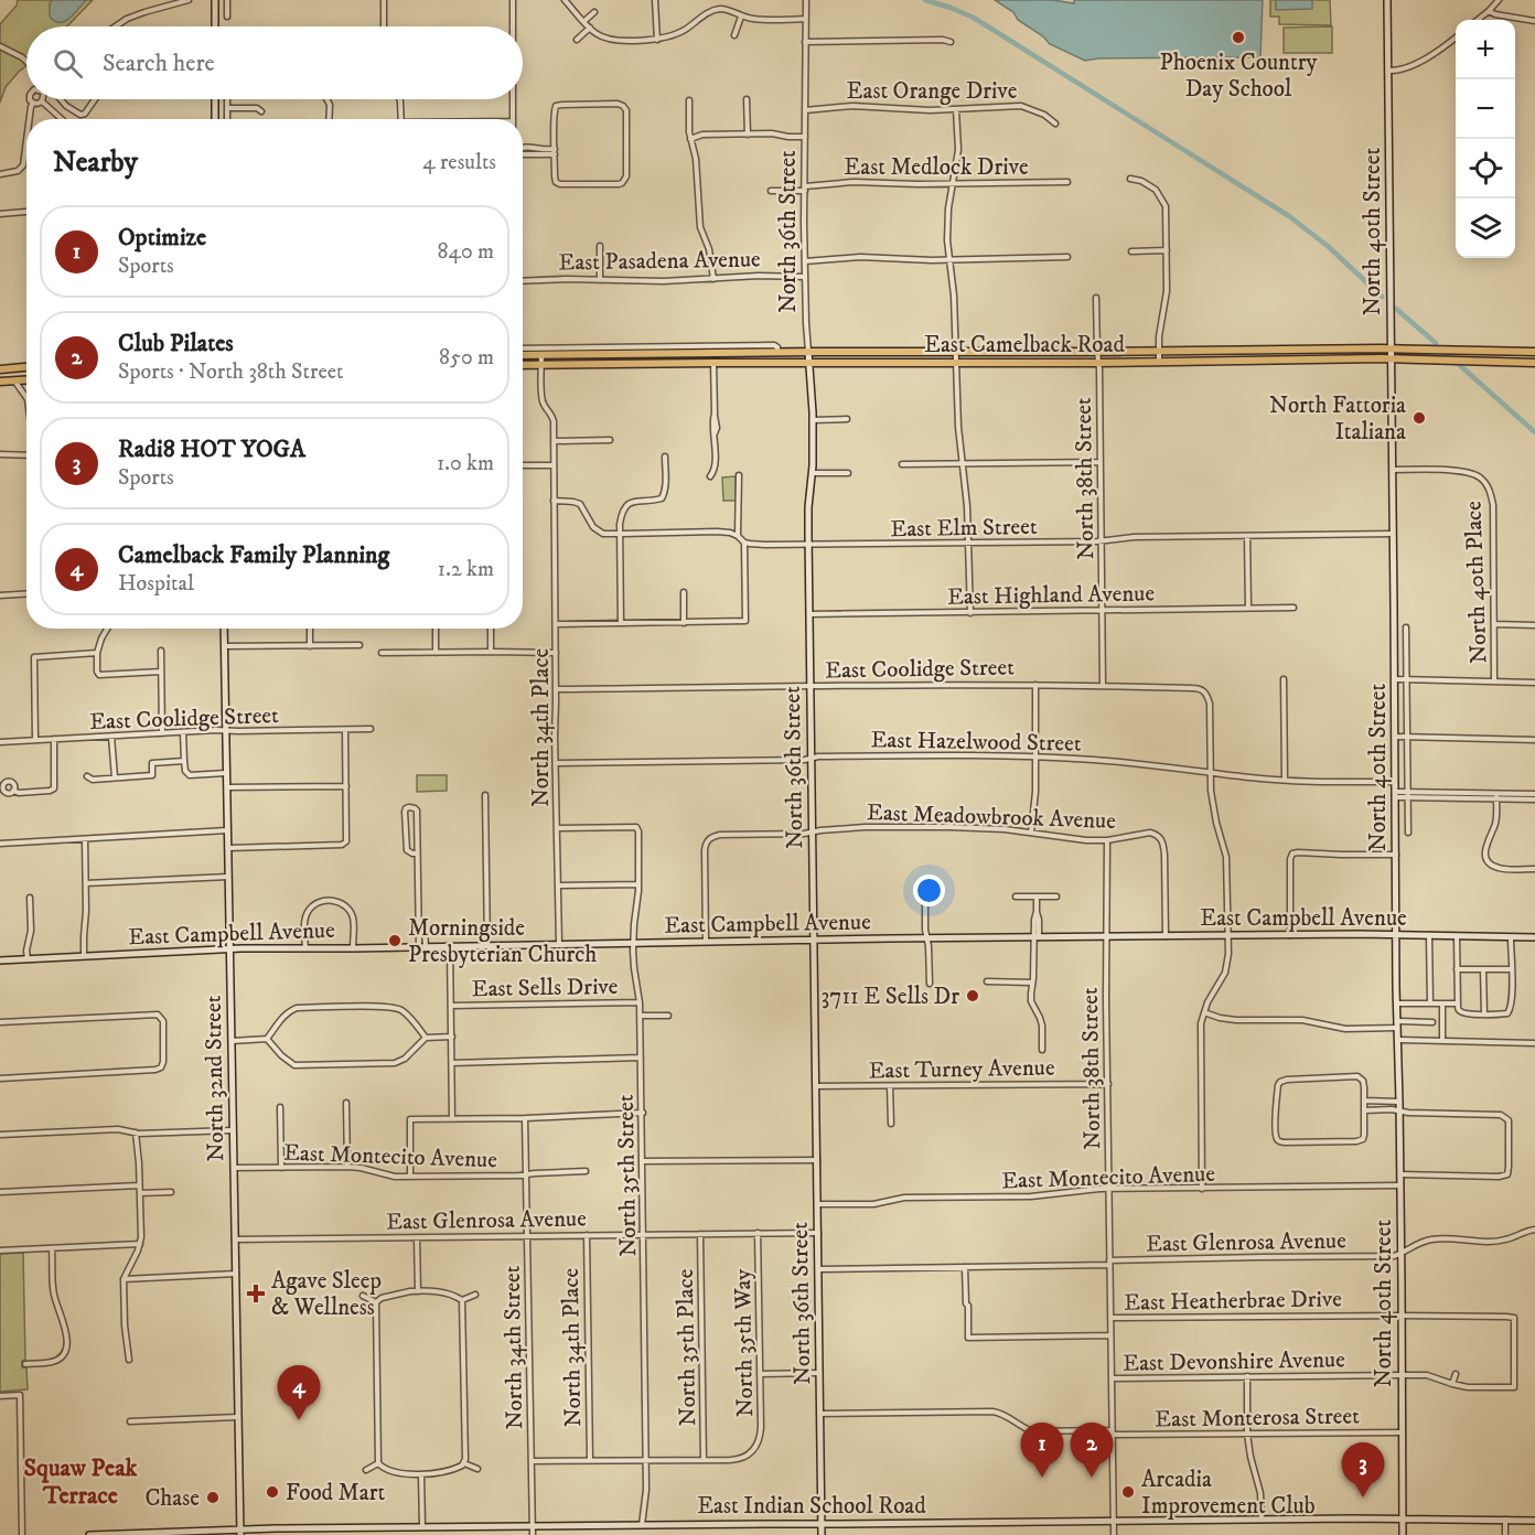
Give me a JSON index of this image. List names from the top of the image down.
{
  "streets": {
    "main road": [
      "North 36th Street",
      "North 40th Street",
      "East Camelback Road",
      "East Campbell Avenue",
      "North 32nd Street",
      "East Indian School Road"
    ],
    "street": [
      "East Orange Drive",
      "East Medlock Drive",
      "East Pasadena Avenue",
      "North 38th Street",
      "East Elm Street",
      "North 40th Place",
      "East Highland Avenue",
      "East Coolidge Street",
      "North 34th Place",
      "East Hazelwood Street",
      "East Meadowbrook Avenue",
      "East Sells Drive",
      "East Turney Avenue",
      "East Montecito Avenue",
      "North 35th Street",
      "East Glenrosa Avenue",
      "East Heatherbrae Drive",
      "North 35th Way",
      "North 34th Street",
      "North 35th Place",
      "East Devonshire Avenue",
      "East Monterosa Street"
    ]
  },
  "crossings": [
    ["East Orange Drive", "North 36th Street"],
    ["East Medlock Drive", "North 36th Street"],
    ["North 36th Street", "East Pasadena Avenue"],
    ["North 36th Street", "East Camelback Road"],
    ["North 36th Street", "East Elm Street"],
    ["North 36th Street", "East Highland Avenue"],
    ["North 36th Street", "East Coolidge Street"],
    ["North 36th Street", "East Hazelwood Street"],
    ["North 36th Street", "East Meadowbrook Avenue"],
    ["North 36th Street", "East Campbell Avenue"],
    ["North 36th Street", "East Turney Avenue"],
    ["North 36th Street", "East Montecito Avenue"],
    ["North 36th Street", "East Glenrosa Avenue"],
    ["North 36th Street", "East Monterosa Street"],
    ["North 36th Street", "East Indian School Road"],
    ["North 40th Street", "East Camelback Road"],
    ["North 40th Street", "East Elm Street"],
    ["North 40th Street", "North 40th Place"],
    ["North 40th Street", "East Hazelwood Street"],
    ["North 40th Street", "East Campbell Avenue"],
    ["North 40th Street", "East Montecito Avenue"],
    ["North 40th Street", "East Glenrosa Avenue"],
    ["North 40th Street", "East Heatherbrae Drive"],
    ["North 40th Street", "East Devonshire Avenue"],
    ["North 40th Street", "East Monterosa Street"],
    ["North 40th Street", "East Indian School Road"],
    ["East Camelback Road", "North 38th Street"],
    ["East Camelback Road", "North 34th Place"],
    ["North 38th Street", "East Elm Street"],
    ["North 38th Street", "East Highland Avenue"],
    ["North 38th Street", "East Coolidge Street"],
    ["North 38th Street", "East Meadowbrook Avenue"],
    ["North 38th Street", "East Campbell Avenue"],
    ["North 38th Street", "East Turney Avenue"],
    ["North 38th Street", "East Montecito Avenue"],
    ["North 38th Street", "East Glenrosa Avenue"],
    ["North 38th Street", "East Heatherbrae Drive"],
    ["North 38th Street", "East Devonshire Avenue"],
    ["North 38th Street", "East Monterosa Street"],
    ["North 38th Street", "East Indian School Road"],
    ["East Coolidge Street", "North 34th Place"],
    ["East Coolidge Street", "East Hazelwood Street"],
    ["East Coolidge Street", "North 32nd Street"],
    ["North 34th Place", "East Hazelwood Street"],
    ["North 34th Place", "East Campbell Avenue"],
    ["North 34th Place", "North 35th Street"],
    ["North 34th Place", "East Glenrosa Avenue"],
    ["East Meadowbrook Avenue", "East Campbell Avenue"],
    ["East Campbell Avenue", "North 32nd Street"],
    ["East Campbell Avenue", "North 35th Street"],
    ["East Sells Drive", "North 35th Street"],
    ["North 32nd Street", "East Montecito Avenue"],
    ["North 32nd Street", "East Glenrosa Avenue"],
    ["North 32nd Street", "East Indian School Road"],
    ["East Montecito Avenue", "North 34th Street"],
    ["North 35th Street", "East Glenrosa Avenue"],
    ["North 35th Street", "East Indian School Road"],
    ["East Glenrosa Avenue", "North 35th Way"],
    ["East Glenrosa Avenue", "North 34th Street"],
    ["East Glenrosa Avenue", "North 35th Place"],
    ["East Heatherbrae Drive", "East Devonshire Avenue"],
    ["North 35th Way", "North 35th Place"],
    ["North 34th Street", "East Indian School Road"]
  ],
  "districts": ["Squaw Peak Terrace"],
  "places": {
    "other": [
      "Phoenix Country Day School",
      "North Fattoria Italiana",
      "Morningside Presbyterian Church",
      "3711 E Sells Dr",
      "Food Mart",
      "Arcadia Improvement Club",
      "Chase"
    ],
    "health": ["Agave Sleep & Wellness"]
  },
  "page": {
    "map_buttons": ["+", "−"],
    "search": "Search here",
    "heading": ["Nearby", "4 results"],
    "list": [
      {
        "mark": "1",
        "name": "Optimize",
        "note": "Sports",
        "value": "840 m"
      },
      {
        "mark": "2",
        "name": "Club Pilates",
        "note": "Sports · North 38th Street",
        "value": "850 m"
      },
      {
        "mark": "3",
        "name": "Radi8 HOT YOGA",
        "note": "Sports",
        "value": "1.0 km"
      },
      {
        "mark": "4",
        "name": "Camelback Family Planning",
        "note": "Hospital",
        "value": "1.2 km"
      }
    ],
    "pins": [
      "4",
      "1",
      "2",
      "3"
    ]
  }
}
